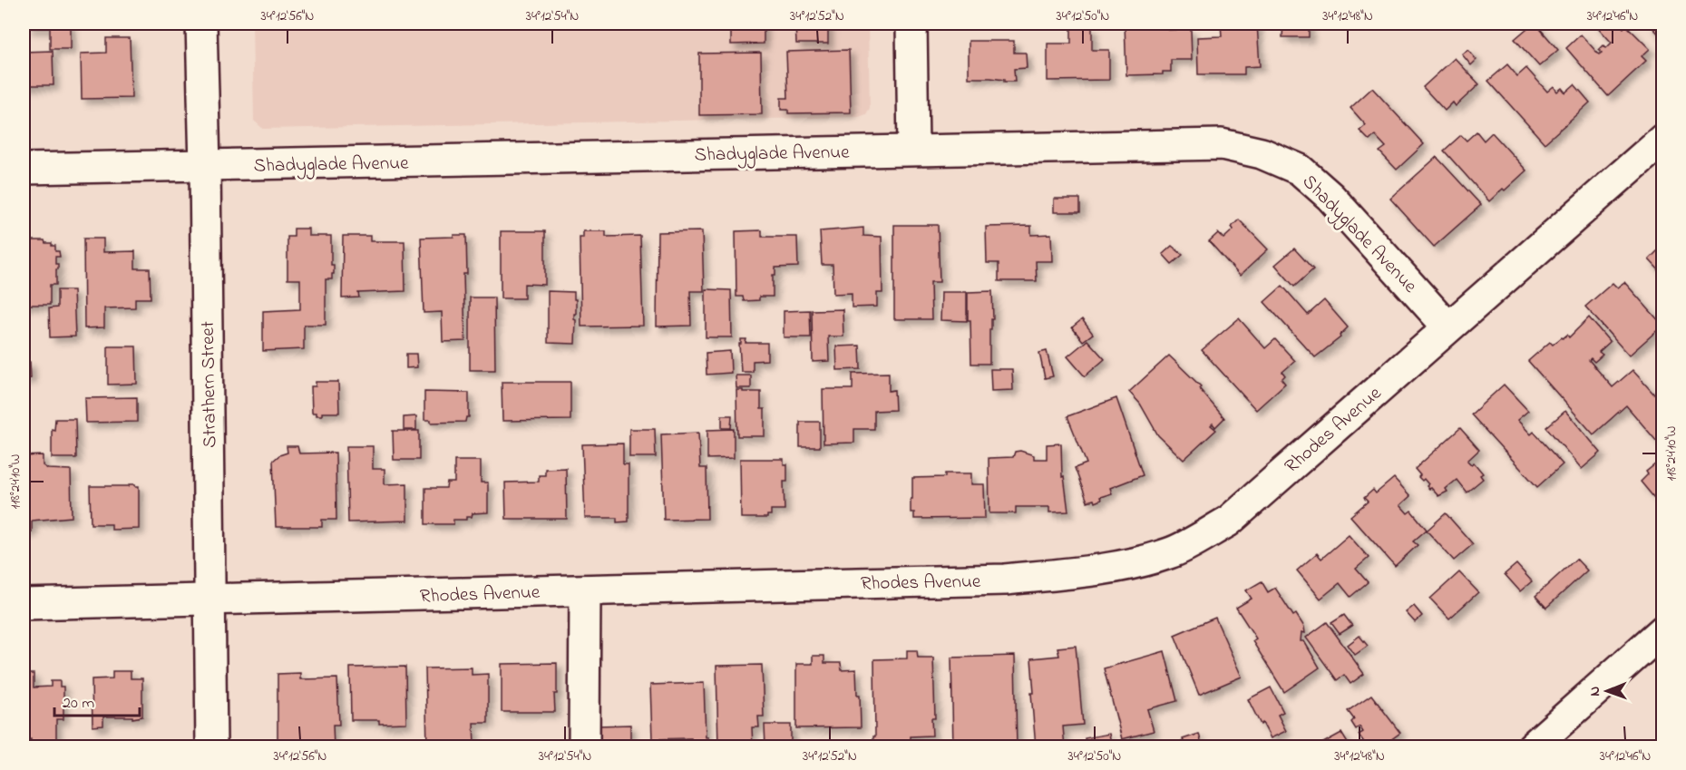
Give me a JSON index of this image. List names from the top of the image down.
{
  "streets": {
    "street": ["Shadyglade Avenue", "Strathern Street", "Rhodes Avenue"]
  },
  "crossings": [
    ["Shadyglade Avenue", "Strathern Street"],
    ["Shadyglade Avenue", "Rhodes Avenue"],
    ["Strathern Street", "Rhodes Avenue"]
  ],
  "scale_bar": "20 m",
  "north": "left",
  "coordinates": [
    "34°12'56\"N",
    "34°12'54\"N",
    "34°12'52\"N",
    "34°12'50\"N",
    "34°12'48\"N",
    "34°12'46\"N",
    "118°24'10\"W"
  ]
}
